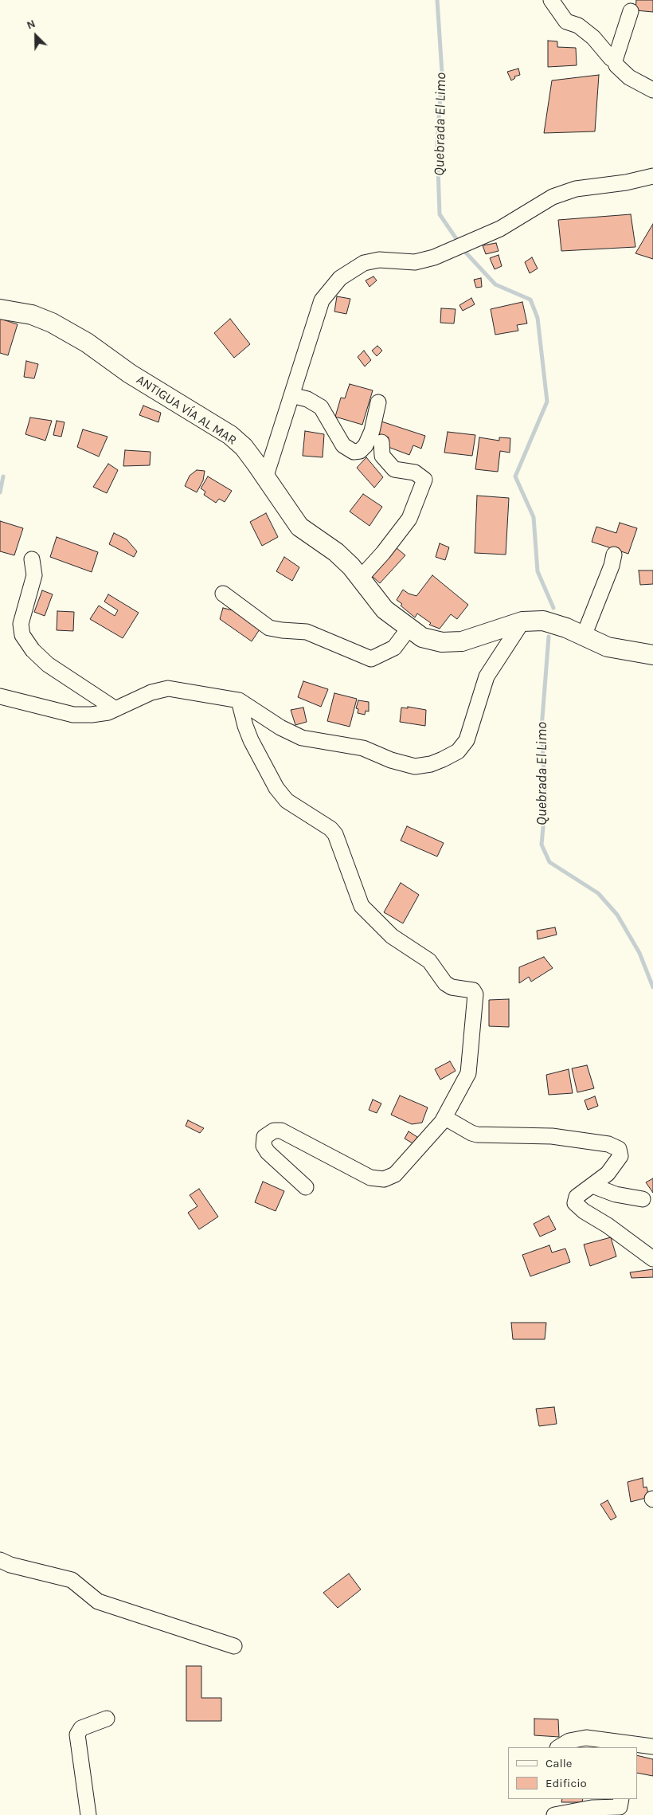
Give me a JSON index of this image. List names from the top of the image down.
{
  "streets": {
    "main road": ["ANTIGUA VÍA AL MAR"]
  },
  "water": ["Quebrada El Limo"],
  "legend": ["Calle", "Edificio"],
  "north": "top left"
}
